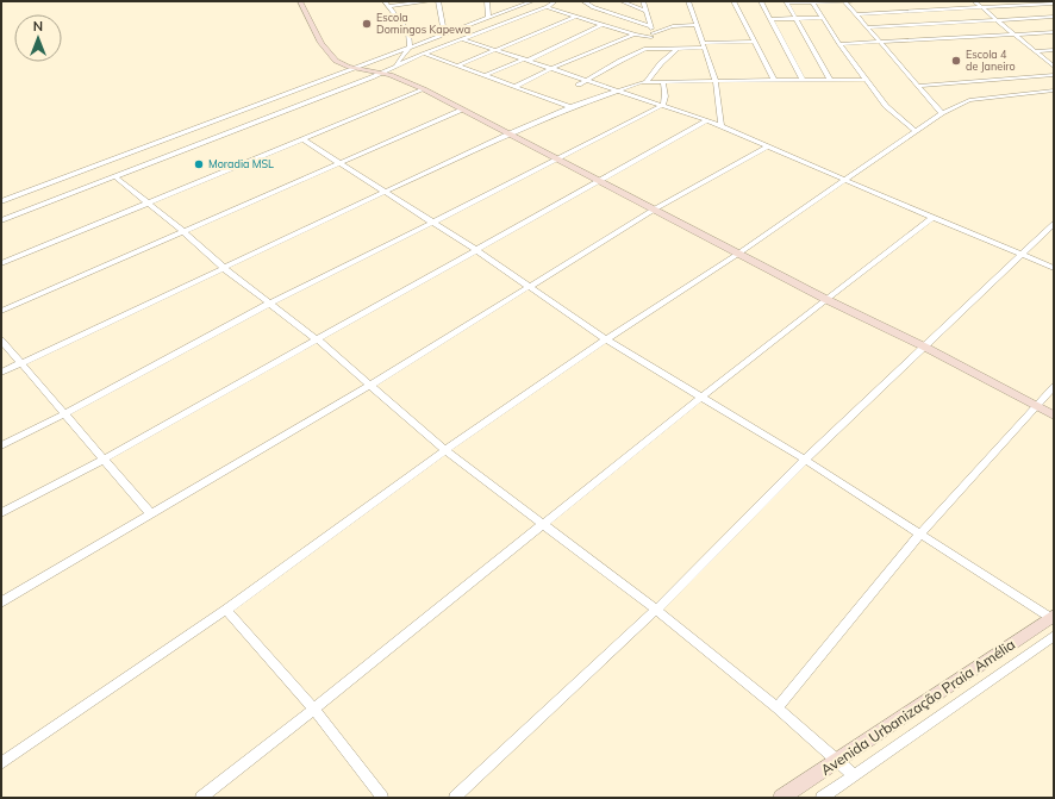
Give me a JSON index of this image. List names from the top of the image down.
{
  "streets": {
    "main road": ["Avenida Urbanização Praia Amélia"]
  },
  "places": ["Escola Domingos Kapewa", "Escola 4 de Janeiro", "Moradia MSL"],
  "north": "top"
}
